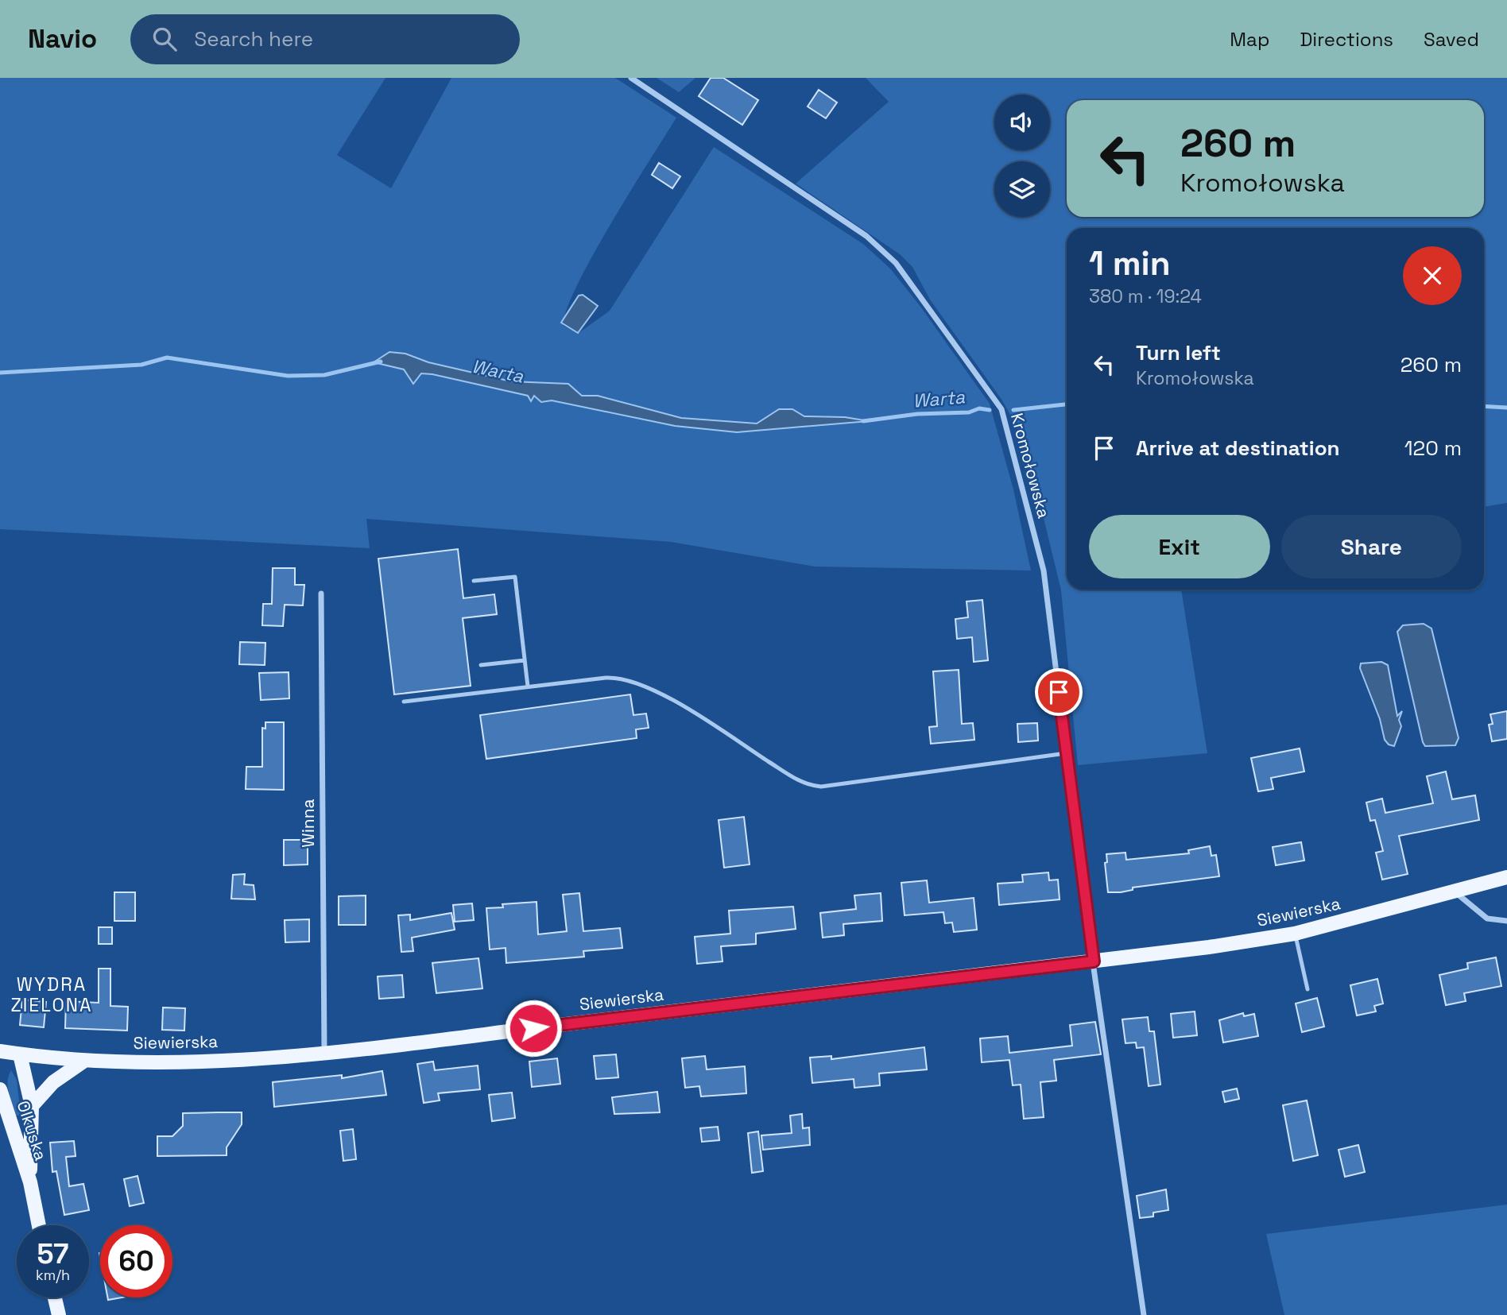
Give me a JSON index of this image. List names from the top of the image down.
{
  "streets": {
    "main road": ["Siewierska", "Olkuska"],
    "street": ["Kromołowska", "Winna"]
  },
  "crossings": [
    ["Kromołowska", "Siewierska"],
    ["Winna", "Siewierska"],
    ["Siewierska", "Olkuska"]
  ],
  "districts": ["WYDRA ZIELONA"],
  "water": ["Warta"],
  "page": {
    "header": "Navio",
    "search": "Search here",
    "nav": ["Map", "Directions", "Saved"],
    "turn": ["260 m", "Kromołowska"],
    "heading": ["1 min", "380 m · 19:24"],
    "list": [
      {
        "name": "Turn left",
        "note": "Kromołowska",
        "value": "260 m"
      },
      {
        "name": "Arrive at destination",
        "value": "120 m"
      }
    ],
    "buttons": ["Exit", "Share"],
    "speed": "57 km/h",
    "limit": "60"
  }
}
